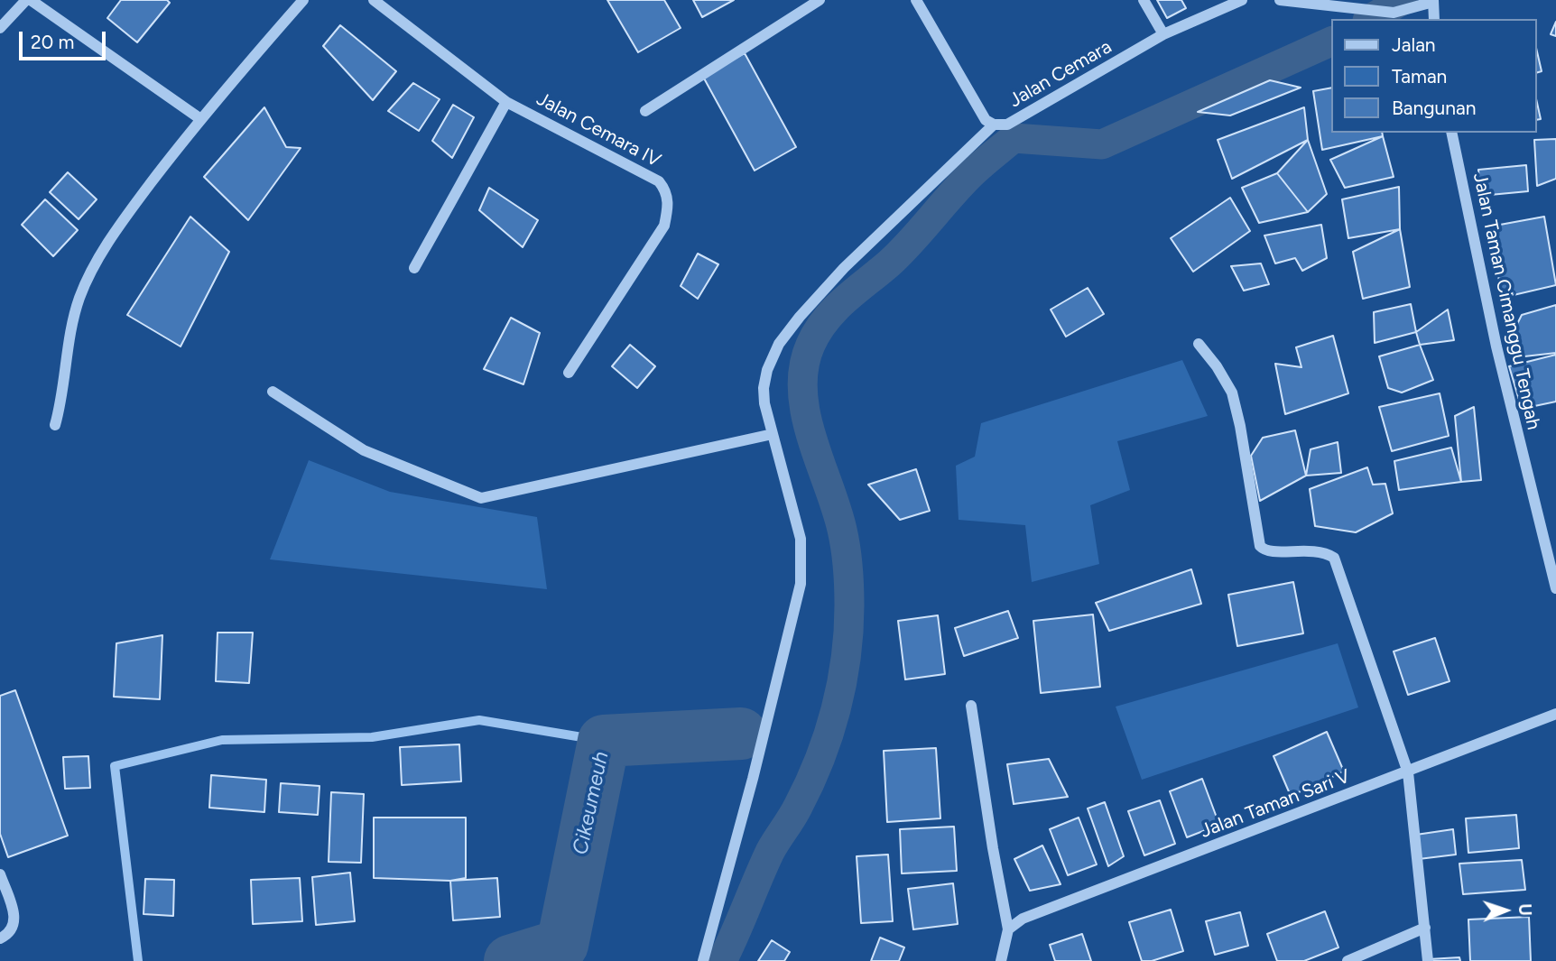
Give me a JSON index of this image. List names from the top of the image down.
{
  "streets": {
    "street": [
      "Jalan Cemara",
      "Jalan Cemara IV",
      "Jalan Taman Cimanggu Tengah",
      "Jalan Taman Sari V"
    ]
  },
  "water": ["Cikeumeuh"],
  "legend": ["Jalan", "Taman", "Bangunan"],
  "scale_bar": "20 m",
  "north": "right"
}
